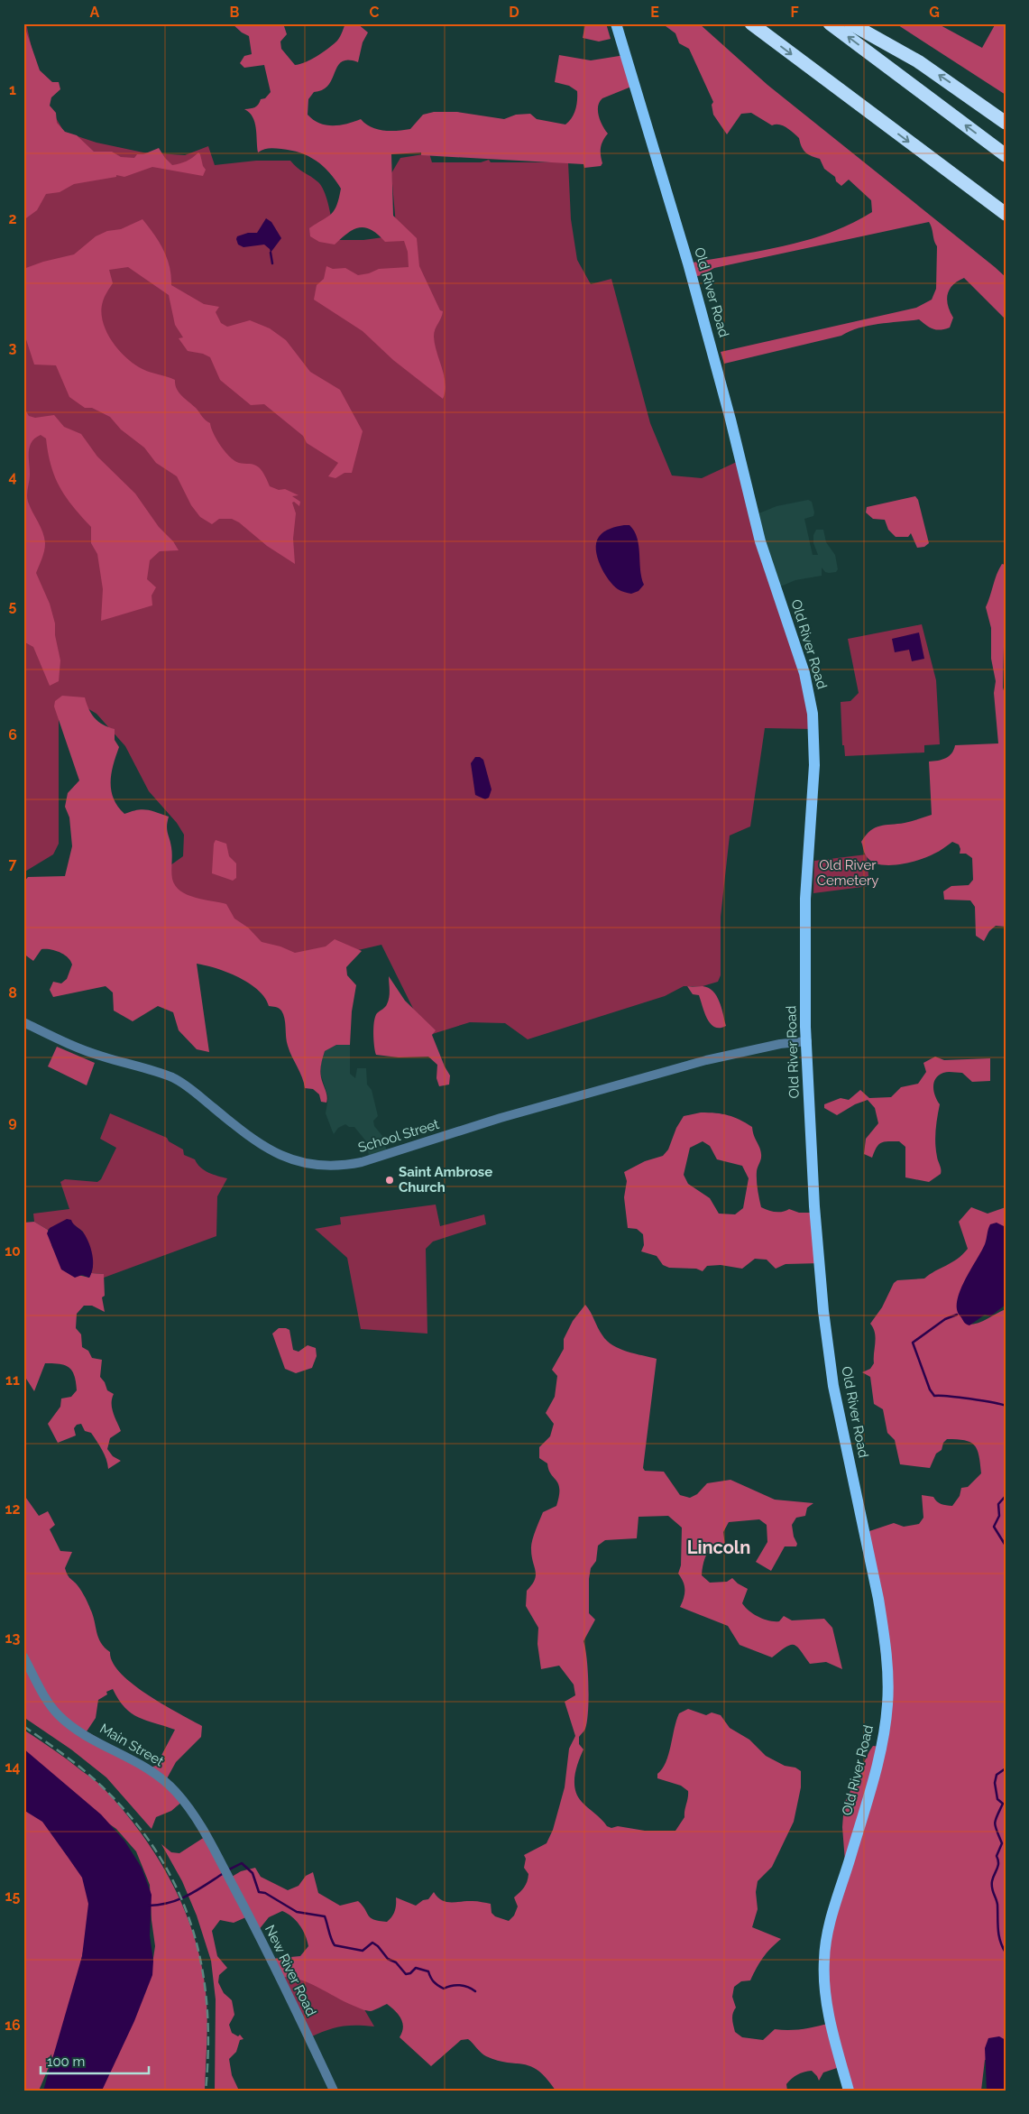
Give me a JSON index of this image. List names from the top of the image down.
{
  "streets": {
    "main road": ["Old River Road"],
    "street": ["School Street", "Main Street", "New River Road"]
  },
  "crossings": [
    ["Old River Road", "School Street"],
    ["Main Street", "New River Road"]
  ],
  "districts": ["Lincoln"],
  "parks": ["Old River Cemetery"],
  "places": ["Saint Ambrose Church"],
  "scale_bar": "100 m",
  "grid": {
    "columns": [
      "A",
      "B",
      "C",
      "D",
      "E",
      "F",
      "G"
    ],
    "rows": [
      "1",
      "2",
      "3",
      "4",
      "5",
      "6",
      "7",
      "8",
      "9",
      "10",
      "11",
      "12",
      "13",
      "14",
      "15",
      "16"
    ]
  }
}
